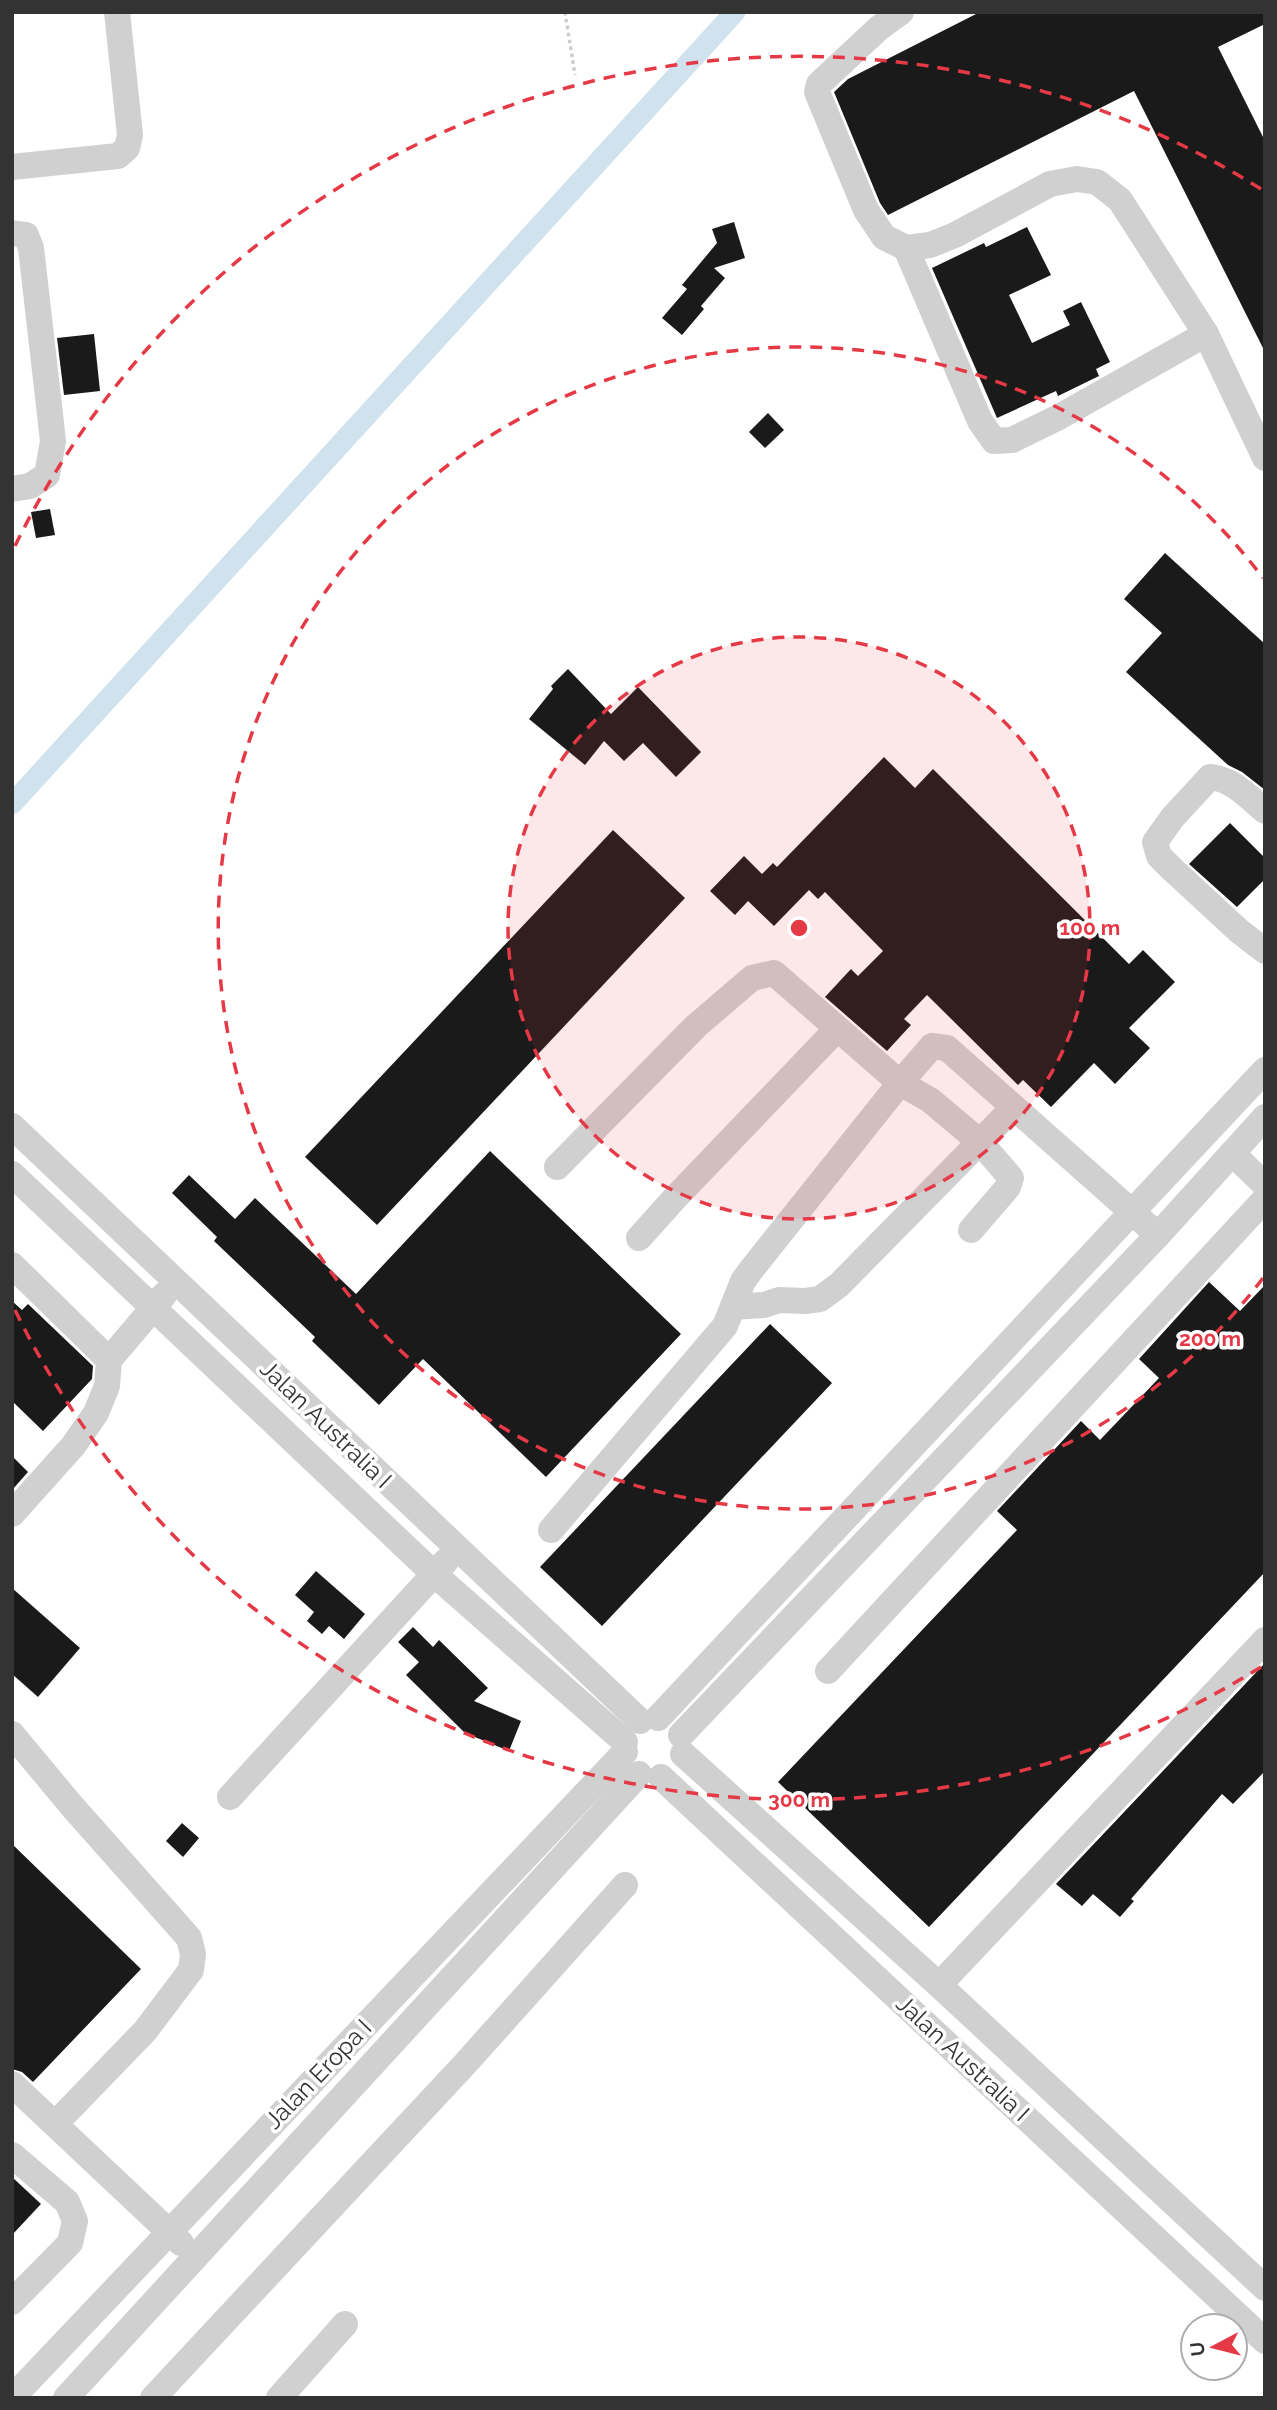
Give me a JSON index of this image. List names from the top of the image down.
{
  "streets": {
    "lane": ["Jalan Australia I", "Jalan Eropa I"]
  },
  "crossings": [
    ["Jalan Australia I", "Jalan Eropa I"]
  ],
  "north": "left",
  "rings": ["100 m", "200 m", "300 m"]
}
